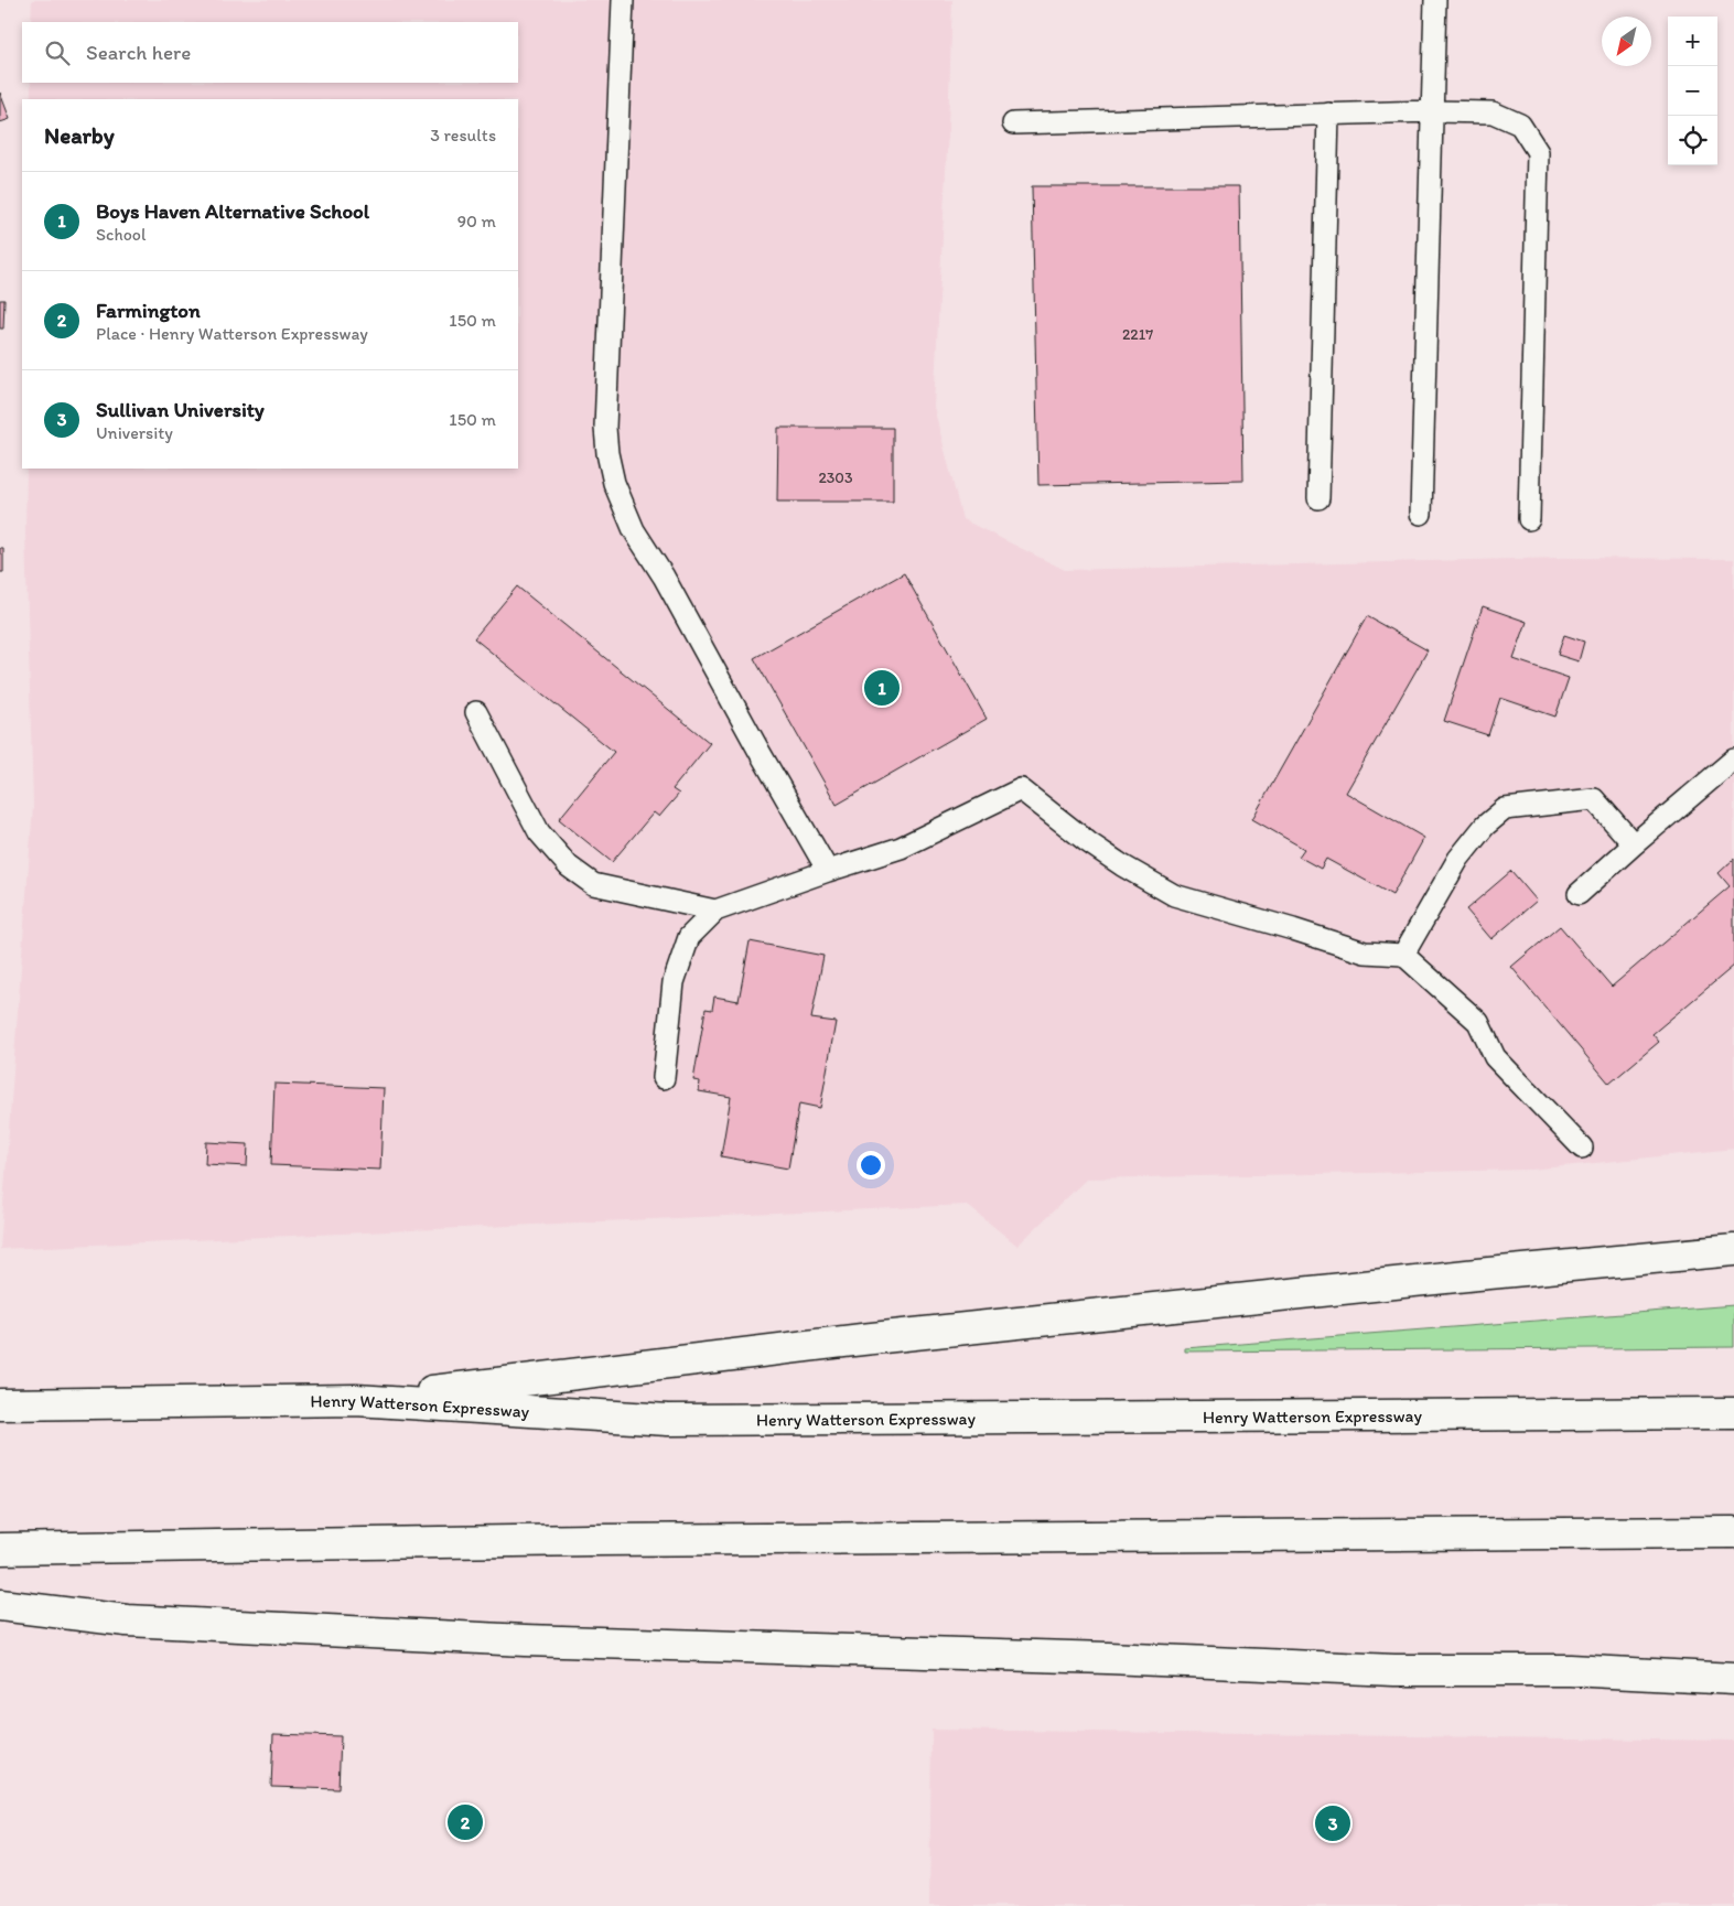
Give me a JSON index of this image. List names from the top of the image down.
{
  "streets": {
    "highway": ["Henry Watterson Expressway"]
  },
  "house_numbers": ["2217", "2303"],
  "north": "bottom left",
  "page": {
    "map_buttons": ["+", "−"],
    "search": "Search here",
    "heading": ["Nearby", "3 results"],
    "list": [
      {
        "mark": "1",
        "name": "Boys Haven Alternative School",
        "note": "School",
        "value": "90 m"
      },
      {
        "mark": "2",
        "name": "Farmington",
        "note": "Place · Henry Watterson Expressway",
        "value": "150 m"
      },
      {
        "mark": "3",
        "name": "Sullivan University",
        "note": "University",
        "value": "150 m"
      }
    ],
    "pins": ["1", "2", "3"]
  }
}
